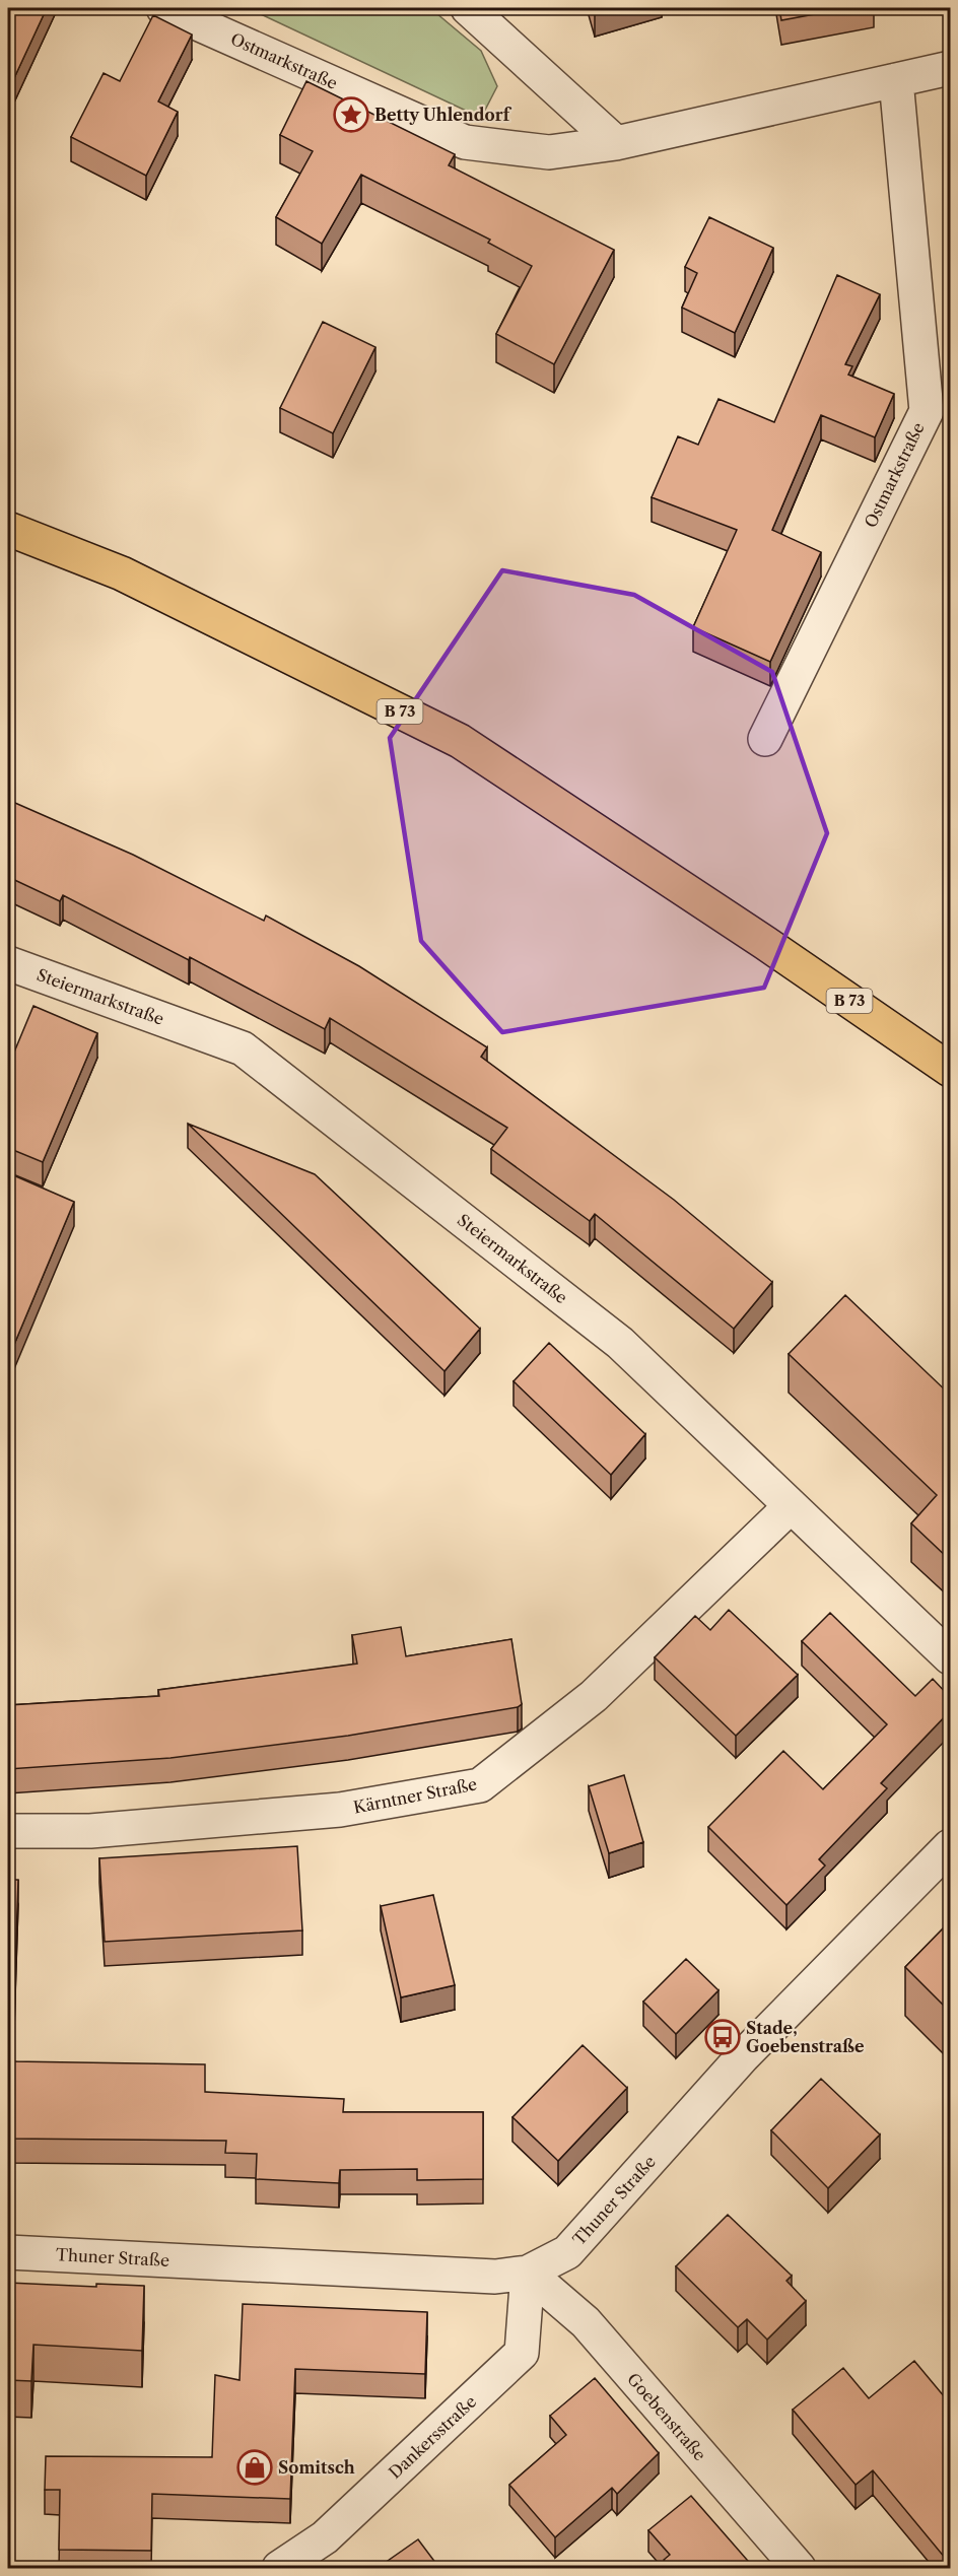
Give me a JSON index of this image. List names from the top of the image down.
{
  "streets": {
    "main road": ["B 73"],
    "street": [
      "Ostmarkstraße",
      "Steiermarkstraße",
      "Kärntner Straße",
      "Thuner Straße",
      "Goebenstraße",
      "Dankersstraße"
    ]
  },
  "crossings": [
    ["Steiermarkstraße", "Kärntner Straße"],
    ["Thuner Straße", "Goebenstraße"],
    ["Thuner Straße", "Dankersstraße"],
    ["Goebenstraße", "Dankersstraße"]
  ],
  "places": {
    "place": ["Betty Uhlendorf"],
    "bus stop": ["Stade, Goebenstraße"],
    "shop": ["Somitsch"]
  }
}
